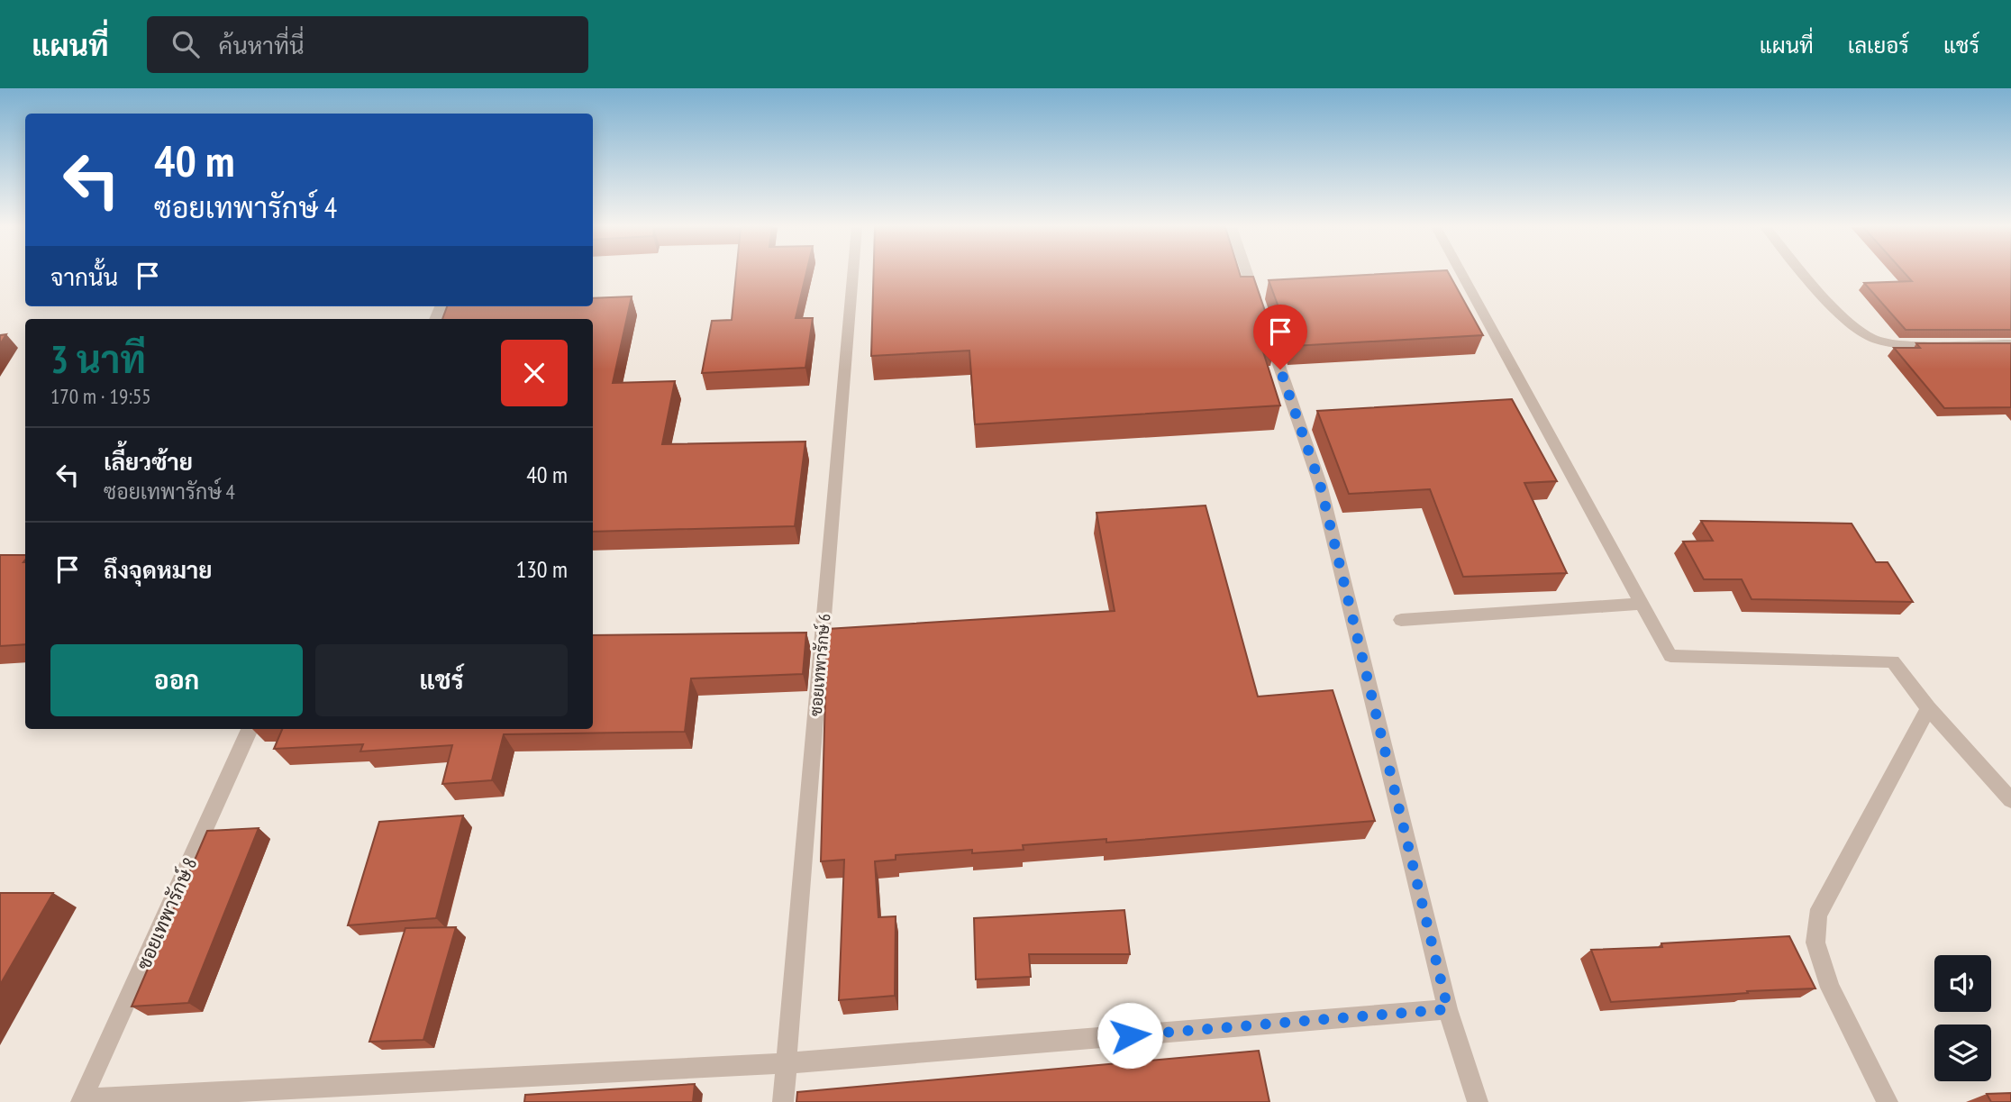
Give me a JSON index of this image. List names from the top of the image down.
{
  "streets": {
    "street": ["ซอยเทพารักษ์ 6", "ซอยเทพารักษ์ 8"]
  },
  "page": {
    "header": "แผนที่",
    "search": "ค้นหาที่นี่",
    "nav": ["แผนที่", "เลเยอร์", "แชร์"],
    "turn": ["40 m", "ซอยเทพารักษ์ 4"],
    "then": "จากนั้น",
    "heading": ["3 นาที", "170 m · 19:55"],
    "list": [
      {
        "name": "เลี้ยวซ้าย",
        "note": "ซอยเทพารักษ์ 4",
        "value": "40 m"
      },
      {
        "name": "ถึงจุดหมาย",
        "value": "130 m"
      }
    ],
    "buttons": ["ออก", "แชร์"]
  }
}
